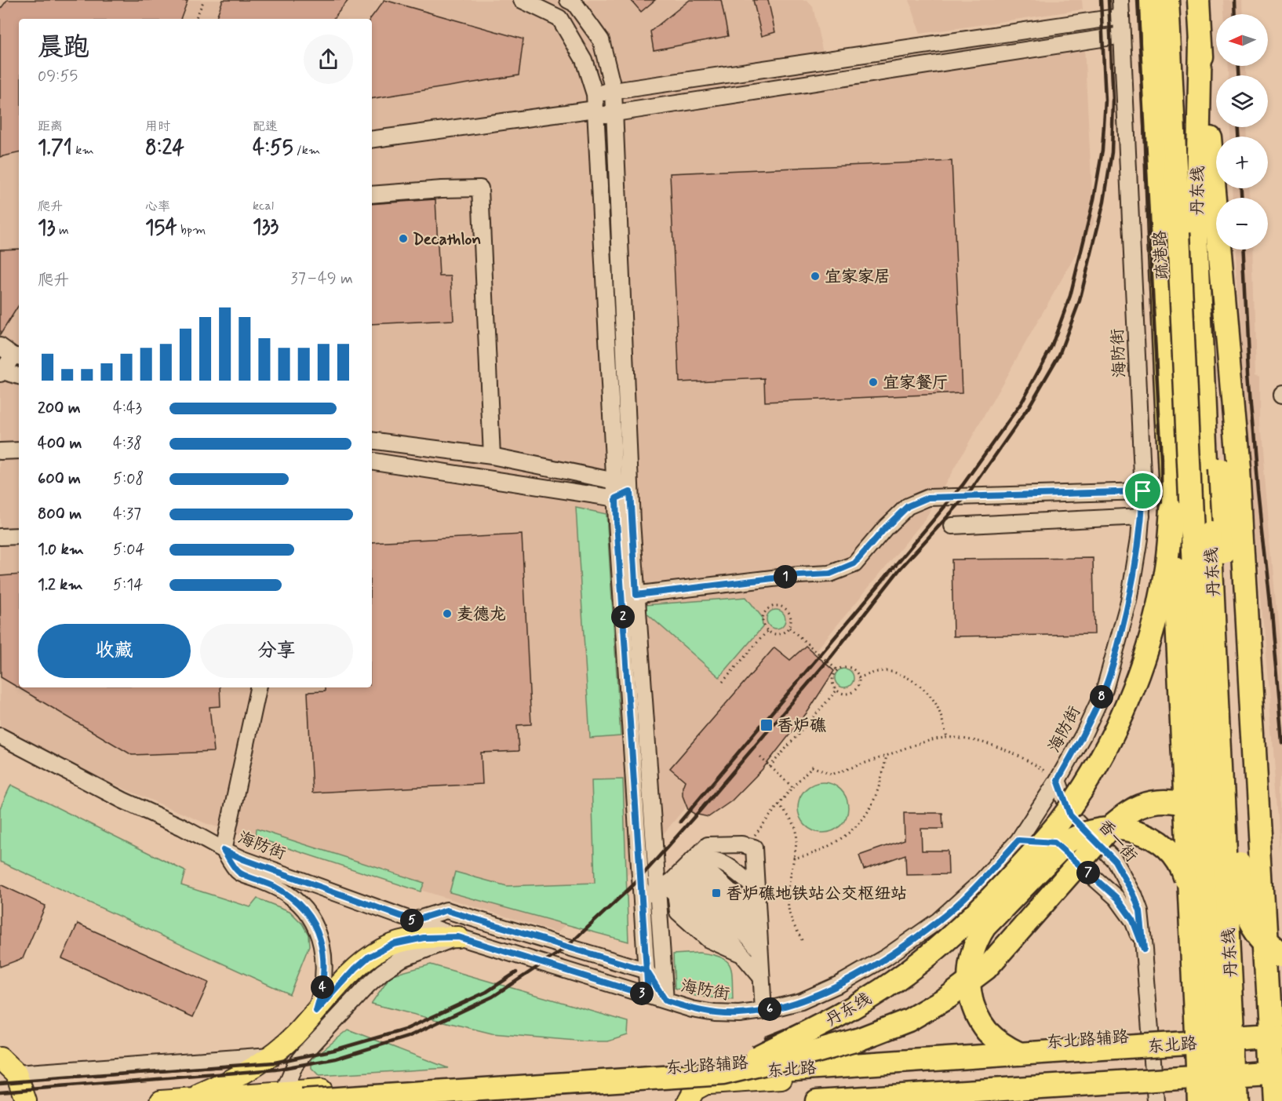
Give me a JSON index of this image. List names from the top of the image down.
{
  "streets": {
    "highway": ["丹东线", "疏港路", "东北路"],
    "main road": ["东北路辅路"],
    "street": ["海防街", "香一街"]
  },
  "crossings": [
    ["丹东线", "疏港路"],
    ["丹东线", "东北路"],
    ["海防街", "香一街"],
    ["东北路辅路", "东北路"]
  ],
  "places": {
    "other": [
      "Decathlon",
      "宜家家居",
      "宜家餐厅",
      "麦德龙"
    ],
    "transit": ["香炉礁", "香炉礁地铁站公交枢纽站"]
  },
  "north": "left",
  "page": {
    "map_buttons": ["+", "−"],
    "heading": ["晨跑", "09:55"],
    "stats": [
      ["距离", "1.71 km"],
      ["用时", "8:24"],
      ["配速", "4:55 /km"],
      ["爬升", "13 m"],
      ["心率", "154 bpm"],
      ["kcal", "133"]
    ],
    "chart": ["爬升", "37–49 m"],
    "list": [
      {
        "name": "200 m",
        "note": "4:43"
      },
      {
        "name": "400 m",
        "note": "4:38"
      },
      {
        "name": "600 m",
        "note": "5:08"
      },
      {
        "name": "800 m",
        "note": "4:37"
      },
      {
        "name": "1.0 km",
        "note": "5:04"
      },
      {
        "name": "1.2 km",
        "note": "5:14"
      }
    ],
    "pins": [
      "1",
      "2",
      "8",
      "7",
      "5",
      "4",
      "3",
      "6"
    ],
    "buttons": ["收藏", "分享"]
  }
}
